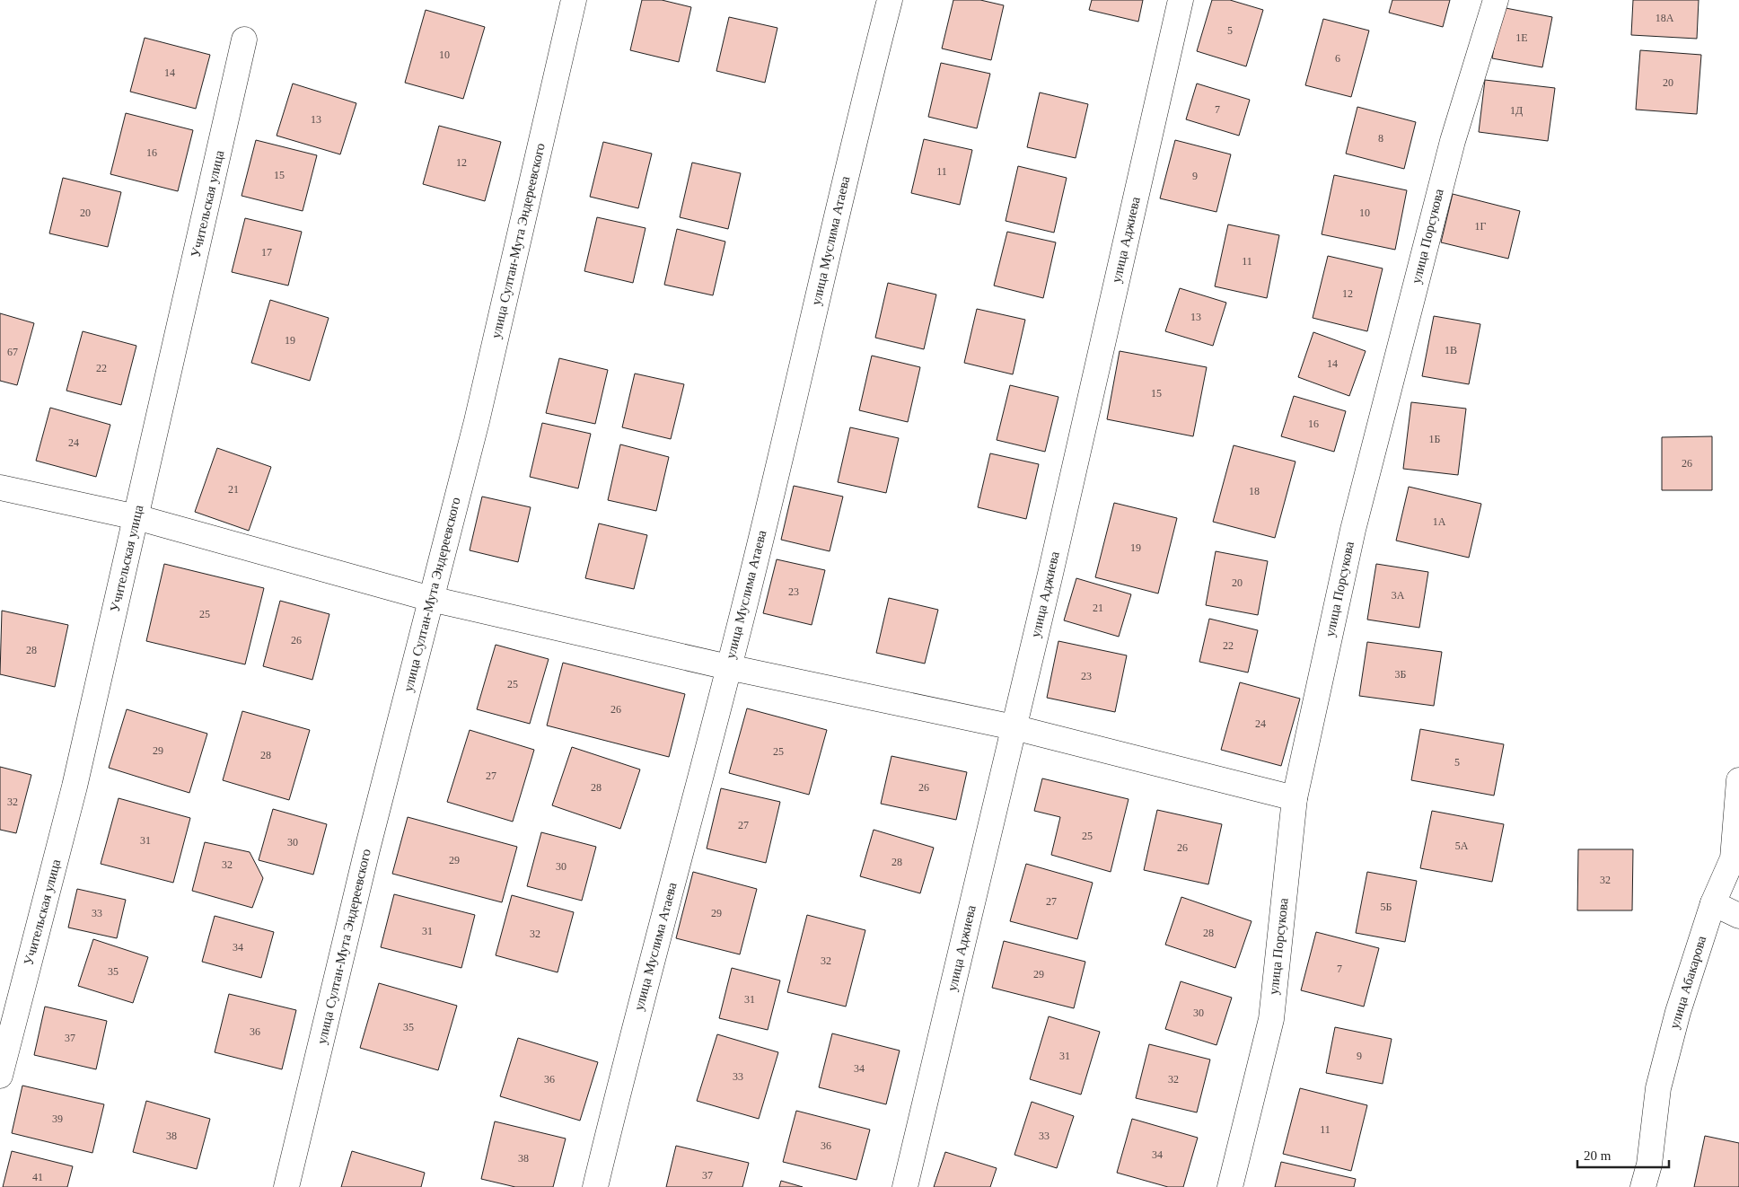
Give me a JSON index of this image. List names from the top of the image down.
{
  "streets": {
    "street": [
      "Учительская улица",
      "улица Порсукова",
      "улица Аджиева",
      "улица Султан-Мута Эндереевского",
      "улица Муслима Атаева",
      "улица Абакарова"
    ]
  },
  "house_numbers": [
    "18А",
    "5",
    "1Е",
    "10",
    "6",
    "14",
    "20",
    "7",
    "1Д",
    "13",
    "8",
    "16",
    "12",
    "11",
    "15",
    "9",
    "20",
    "10",
    "1Г",
    "17",
    "11",
    "12",
    "13",
    "19",
    "1В",
    "67",
    "14",
    "22",
    "15",
    "16",
    "1Б",
    "24",
    "26",
    "21",
    "18",
    "1А",
    "19",
    "20",
    "23",
    "3А",
    "21",
    "25",
    "26",
    "22",
    "28",
    "3Б",
    "23",
    "25",
    "26",
    "24",
    "29",
    "25",
    "28",
    "5",
    "27",
    "28",
    "26",
    "32",
    "27",
    "25",
    "31",
    "30",
    "5А",
    "26",
    "29",
    "28",
    "32",
    "30",
    "32",
    "27",
    "5Б",
    "33",
    "29",
    "31",
    "28",
    "32",
    "34",
    "32",
    "7",
    "35",
    "29",
    "31",
    "30",
    "35",
    "36",
    "37",
    "31",
    "9",
    "34",
    "33",
    "36",
    "32",
    "39",
    "11",
    "38",
    "33",
    "36",
    "34",
    "38",
    "37",
    "41"
  ],
  "scale_bar": "20 m"
}
